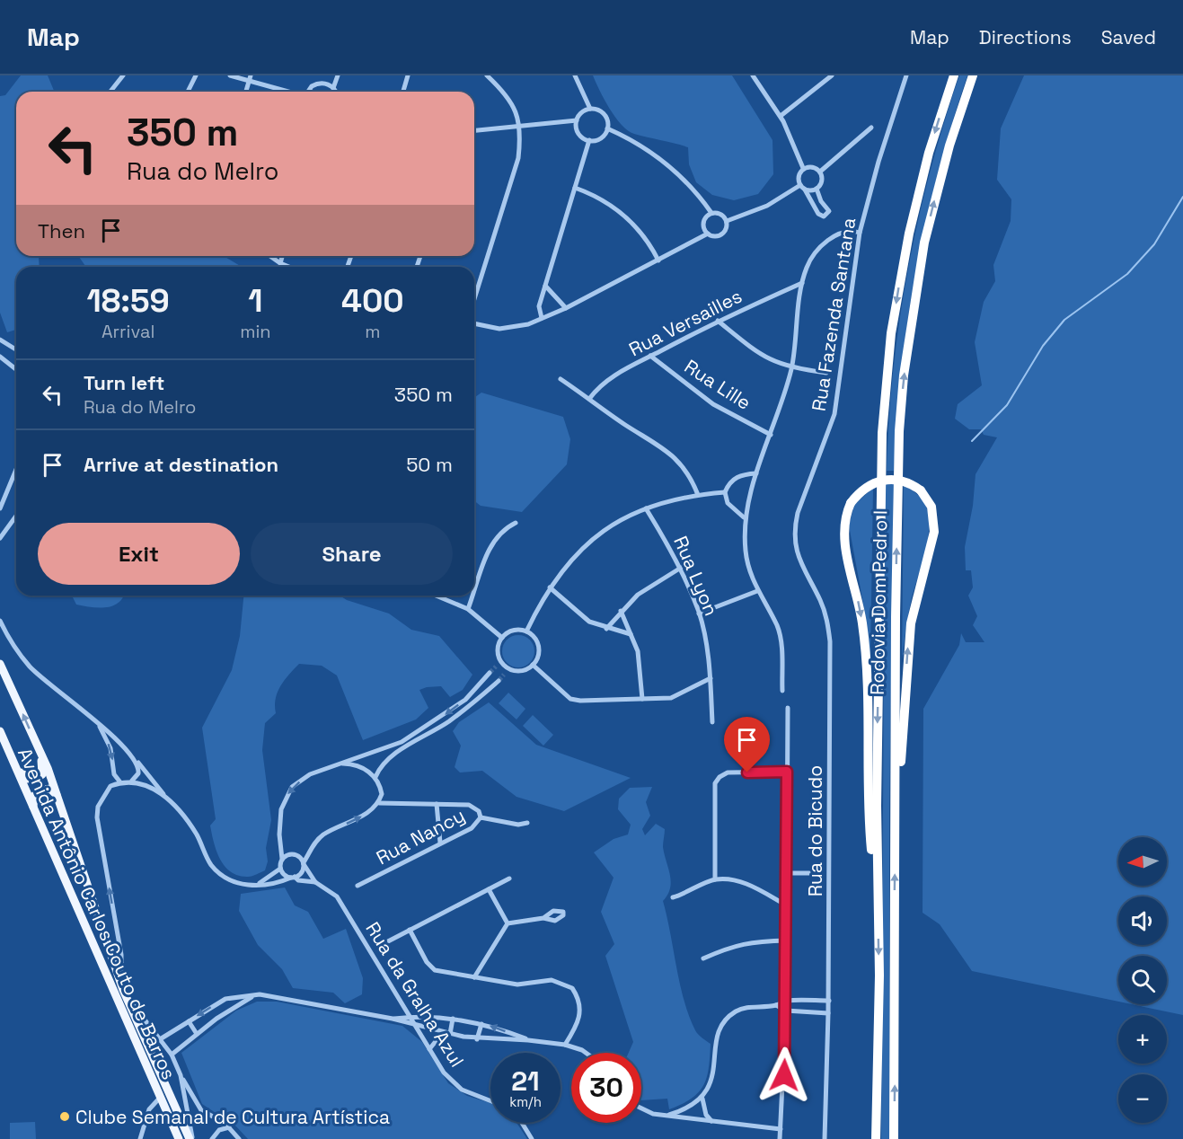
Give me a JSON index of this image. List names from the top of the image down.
{
  "streets": {
    "highway": ["Rodovia Dom Pedro I"],
    "main road": ["Avenida Antônio Carlos Couto de Barros"],
    "street": [
      "Rua Fazenda Santana",
      "Rua Versailles",
      "Rua Lille",
      "Rua Lyon",
      "Rua do Bicudo",
      "Rua Nancy",
      "Rua da Gralha Azul"
    ]
  },
  "crossings": [
    ["Rua Fazenda Santana", "Rua do Bicudo"],
    ["Rua Versailles", "Rua Lille"]
  ],
  "places": ["Clube Semanal de Cultura Artística"],
  "north": "left",
  "page": {
    "header": "Map",
    "nav": ["Map", "Directions", "Saved"],
    "turn": ["350 m", "Rua do Melro"],
    "then": "Then",
    "eta": [
      "18:59",
      "Arrival",
      "1",
      "min",
      "400",
      "m"
    ],
    "list": [
      {
        "name": "Turn left",
        "note": "Rua do Melro",
        "value": "350 m"
      },
      {
        "name": "Arrive at destination",
        "value": "50 m"
      }
    ],
    "buttons": ["Exit", "Share"],
    "map_buttons": ["+", "−"],
    "speed": "21 km/h",
    "limit": "30"
  }
}
